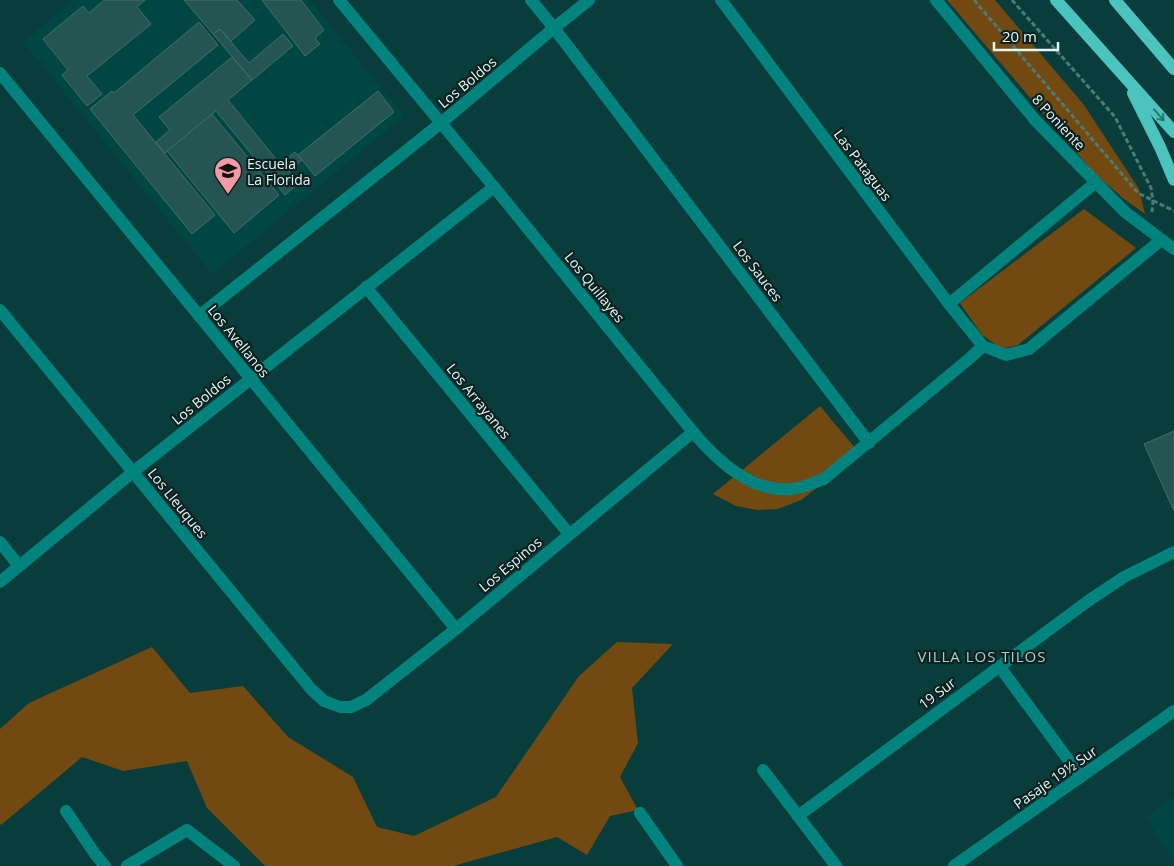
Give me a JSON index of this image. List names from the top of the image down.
{
  "streets": {
    "street": [
      "Los Boldos",
      "8 Poniente",
      "Las Pataguas",
      "Los Sauces",
      "Los Quillayes",
      "Los Avellanos",
      "Los Arrayanes",
      "Los Lleuques",
      "Los Espinos",
      "19 Sur",
      "Pasaje 19½ Sur"
    ]
  },
  "crossings": [
    ["Los Boldos", "Los Sauces"],
    ["Los Boldos", "Los Quillayes"],
    ["Los Boldos", "Los Avellanos"],
    ["Los Boldos", "Los Arrayanes"],
    ["Los Boldos", "Los Lleuques"],
    ["Los Sauces", "Los Quillayes"],
    ["Los Quillayes", "Los Espinos"],
    ["Los Avellanos", "Los Espinos"],
    ["Los Arrayanes", "Los Espinos"],
    ["Los Lleuques", "Los Espinos"]
  ],
  "districts": ["VILLA LOS TILOS"],
  "places": {
    "school or university": ["Escuela La Florida"]
  },
  "scale_bar": "20 m"
}
